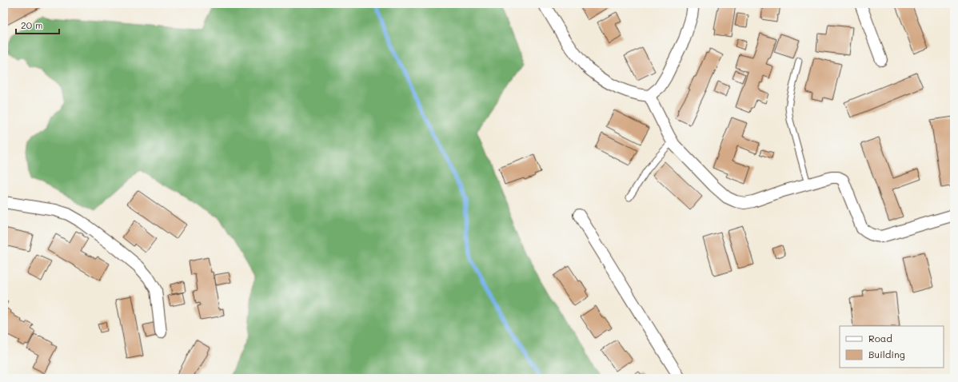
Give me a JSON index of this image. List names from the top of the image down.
{
  "legend": ["Road", "Building"],
  "scale_bar": "20 m"
}
